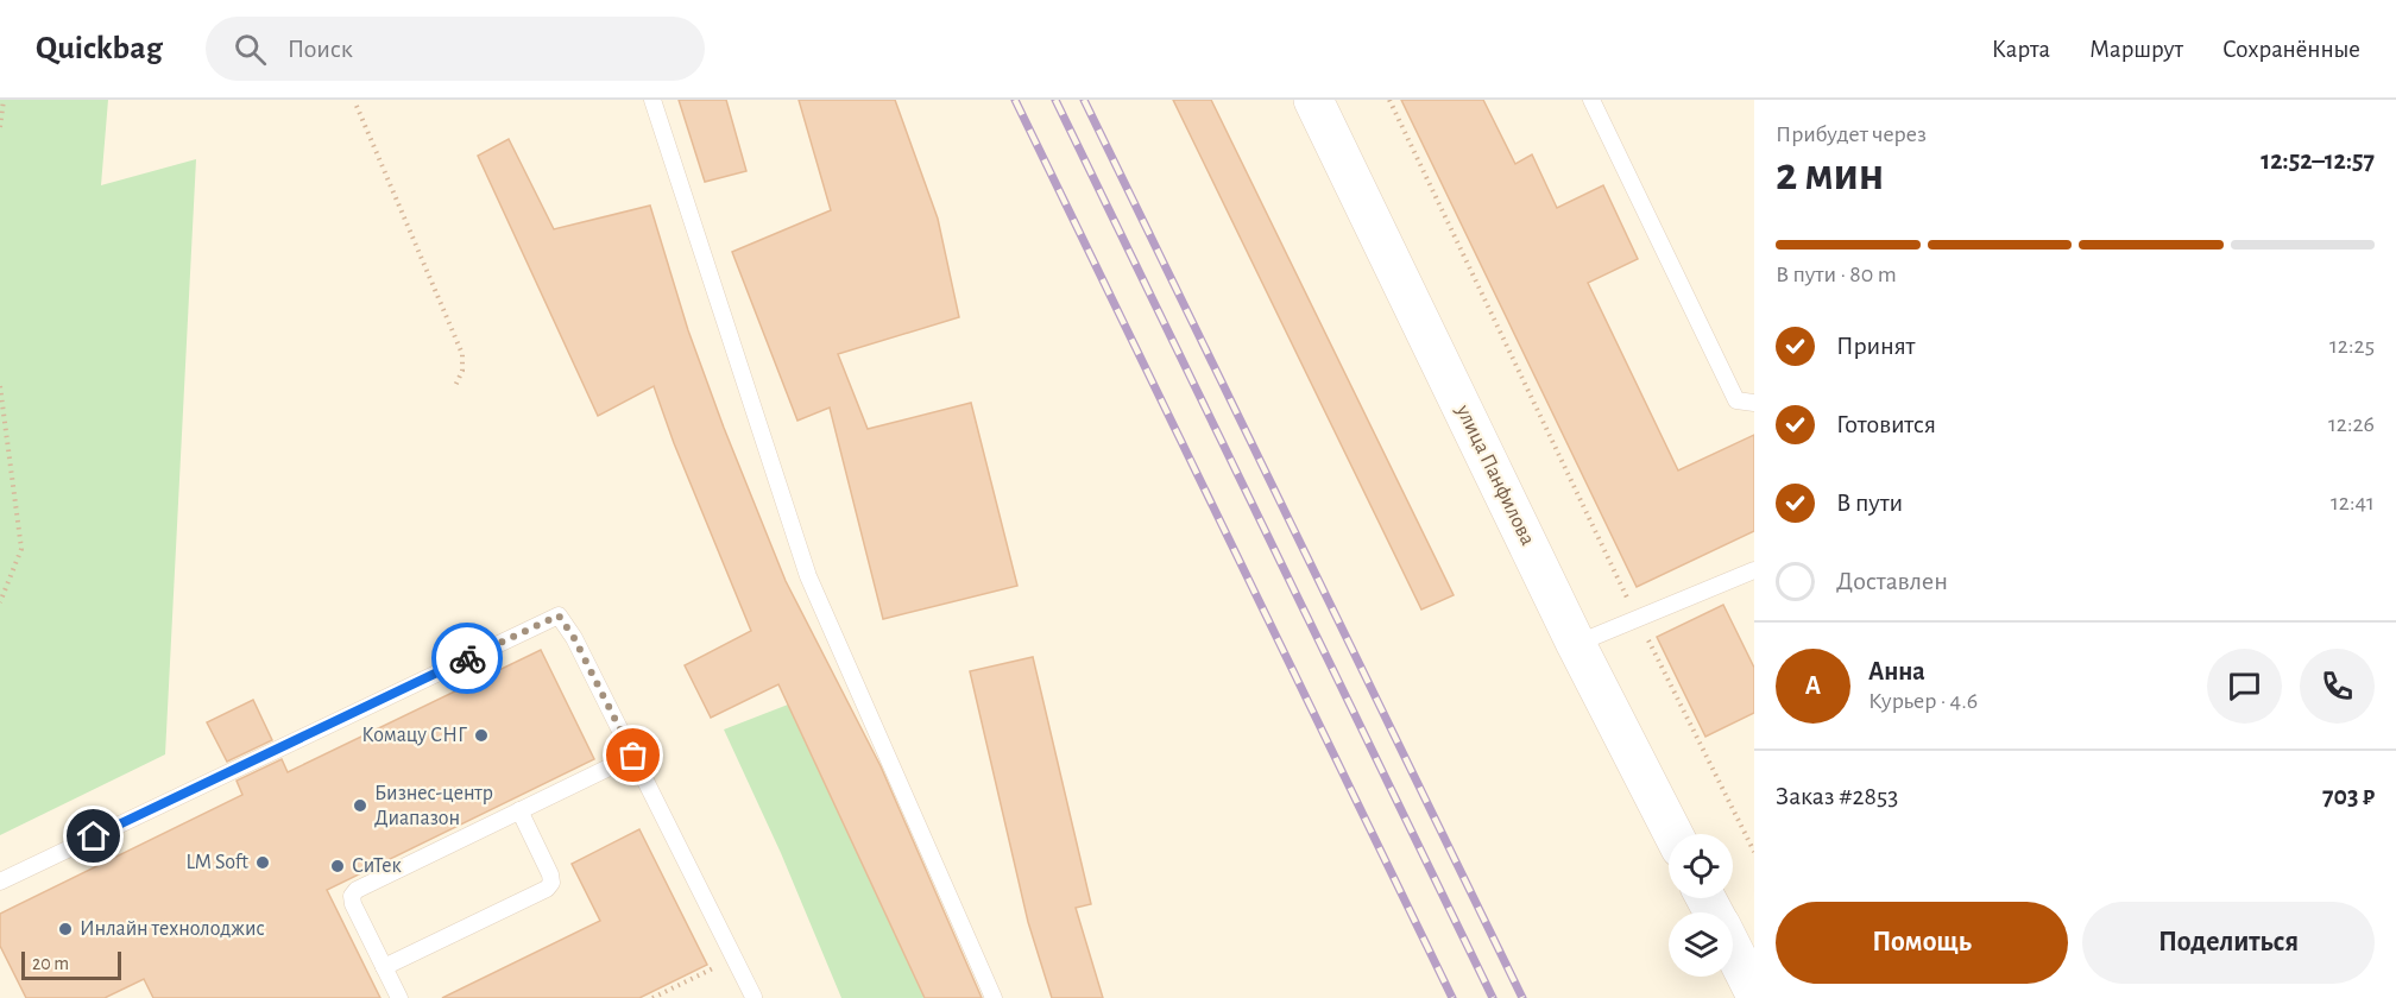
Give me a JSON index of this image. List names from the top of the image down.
{
  "streets": {
    "street": ["улица Панфилова"]
  },
  "places": [
    "Комацу СНГ",
    "Бизнес-центр Диапазон",
    "LM Soft",
    "СиТек",
    "Инлайн технолоджис"
  ],
  "scale_bar": "20 m",
  "page": {
    "header": "Quickbag",
    "search": "Поиск",
    "nav": ["Карта", "Маршрут", "Сохранённые"],
    "heading": ["2 мин", "Прибудет через", "12:52–12:57"],
    "panel": [
      "Анна",
      "Курьер · 4.6",
      "Заказ #2853",
      "703 ₽"
    ],
    "bar": "В пути · 80 m",
    "list": [
      ["Принят", "12:25"],
      ["Готовится", "12:26"],
      ["В пути", "12:41"],
      "Доставлен"
    ],
    "round": "А",
    "buttons": ["Помощь", "Поделиться"],
    "scale": "20 m"
  }
}
